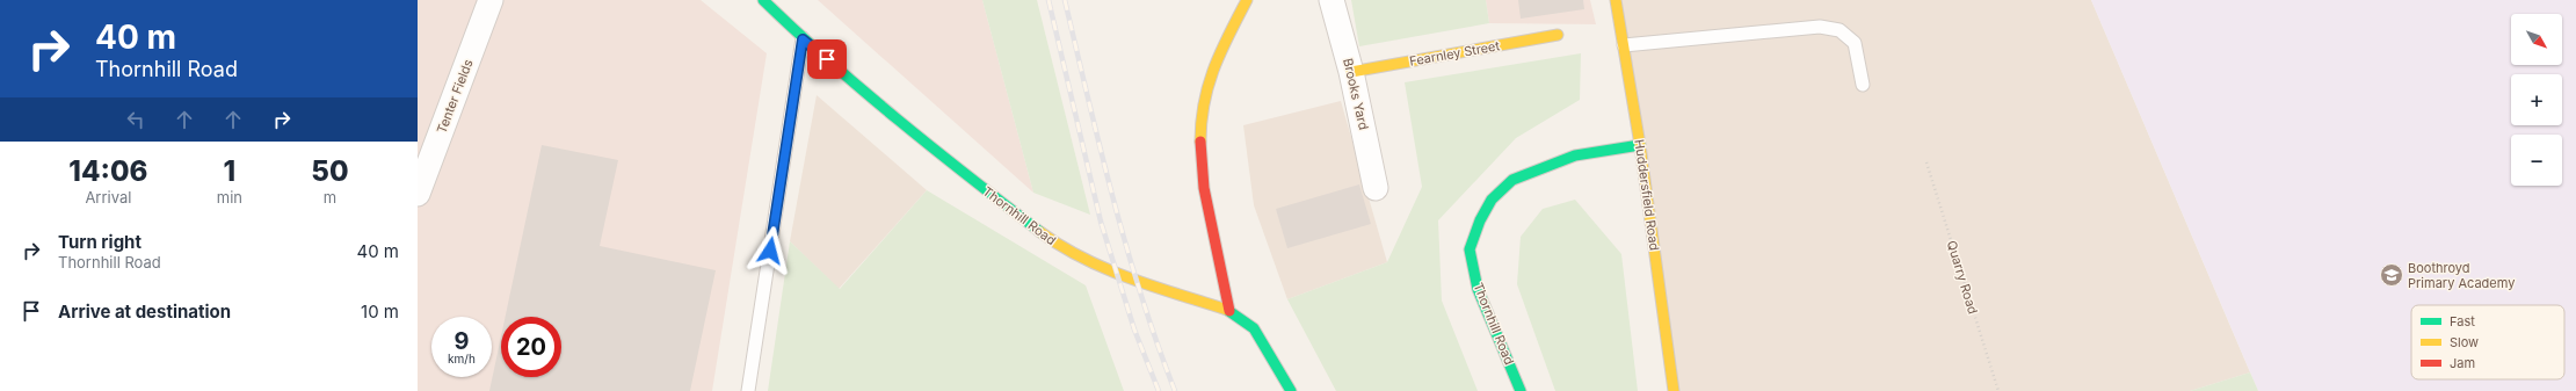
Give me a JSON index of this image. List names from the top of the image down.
{
  "streets": {
    "main road": ["Fearnley Street", "Huddersfield Road", "Thornhill Road"],
    "street": ["Brooks Yard", "Tenter Fields"],
    "path": ["Quarry Road"]
  },
  "crossings": [
    ["Fearnley Street", "Brooks Yard"],
    ["Huddersfield Road", "Thornhill Road"]
  ],
  "places": {
    "school or university": ["Boothroyd Primary Academy"]
  },
  "legend": ["Fast", "Slow", "Jam"],
  "north": "bottom right",
  "page": {
    "turn": ["40 m", "Thornhill Road"],
    "map_buttons": ["+", "−"],
    "eta": [
      "14:06",
      "Arrival",
      "1",
      "min",
      "50",
      "m"
    ],
    "list": [
      {
        "name": "Turn right",
        "note": "Thornhill Road",
        "value": "40 m"
      },
      {
        "name": "Arrive at destination",
        "value": "10 m"
      }
    ],
    "speed": "9 km/h",
    "limit": "20"
  }
}
